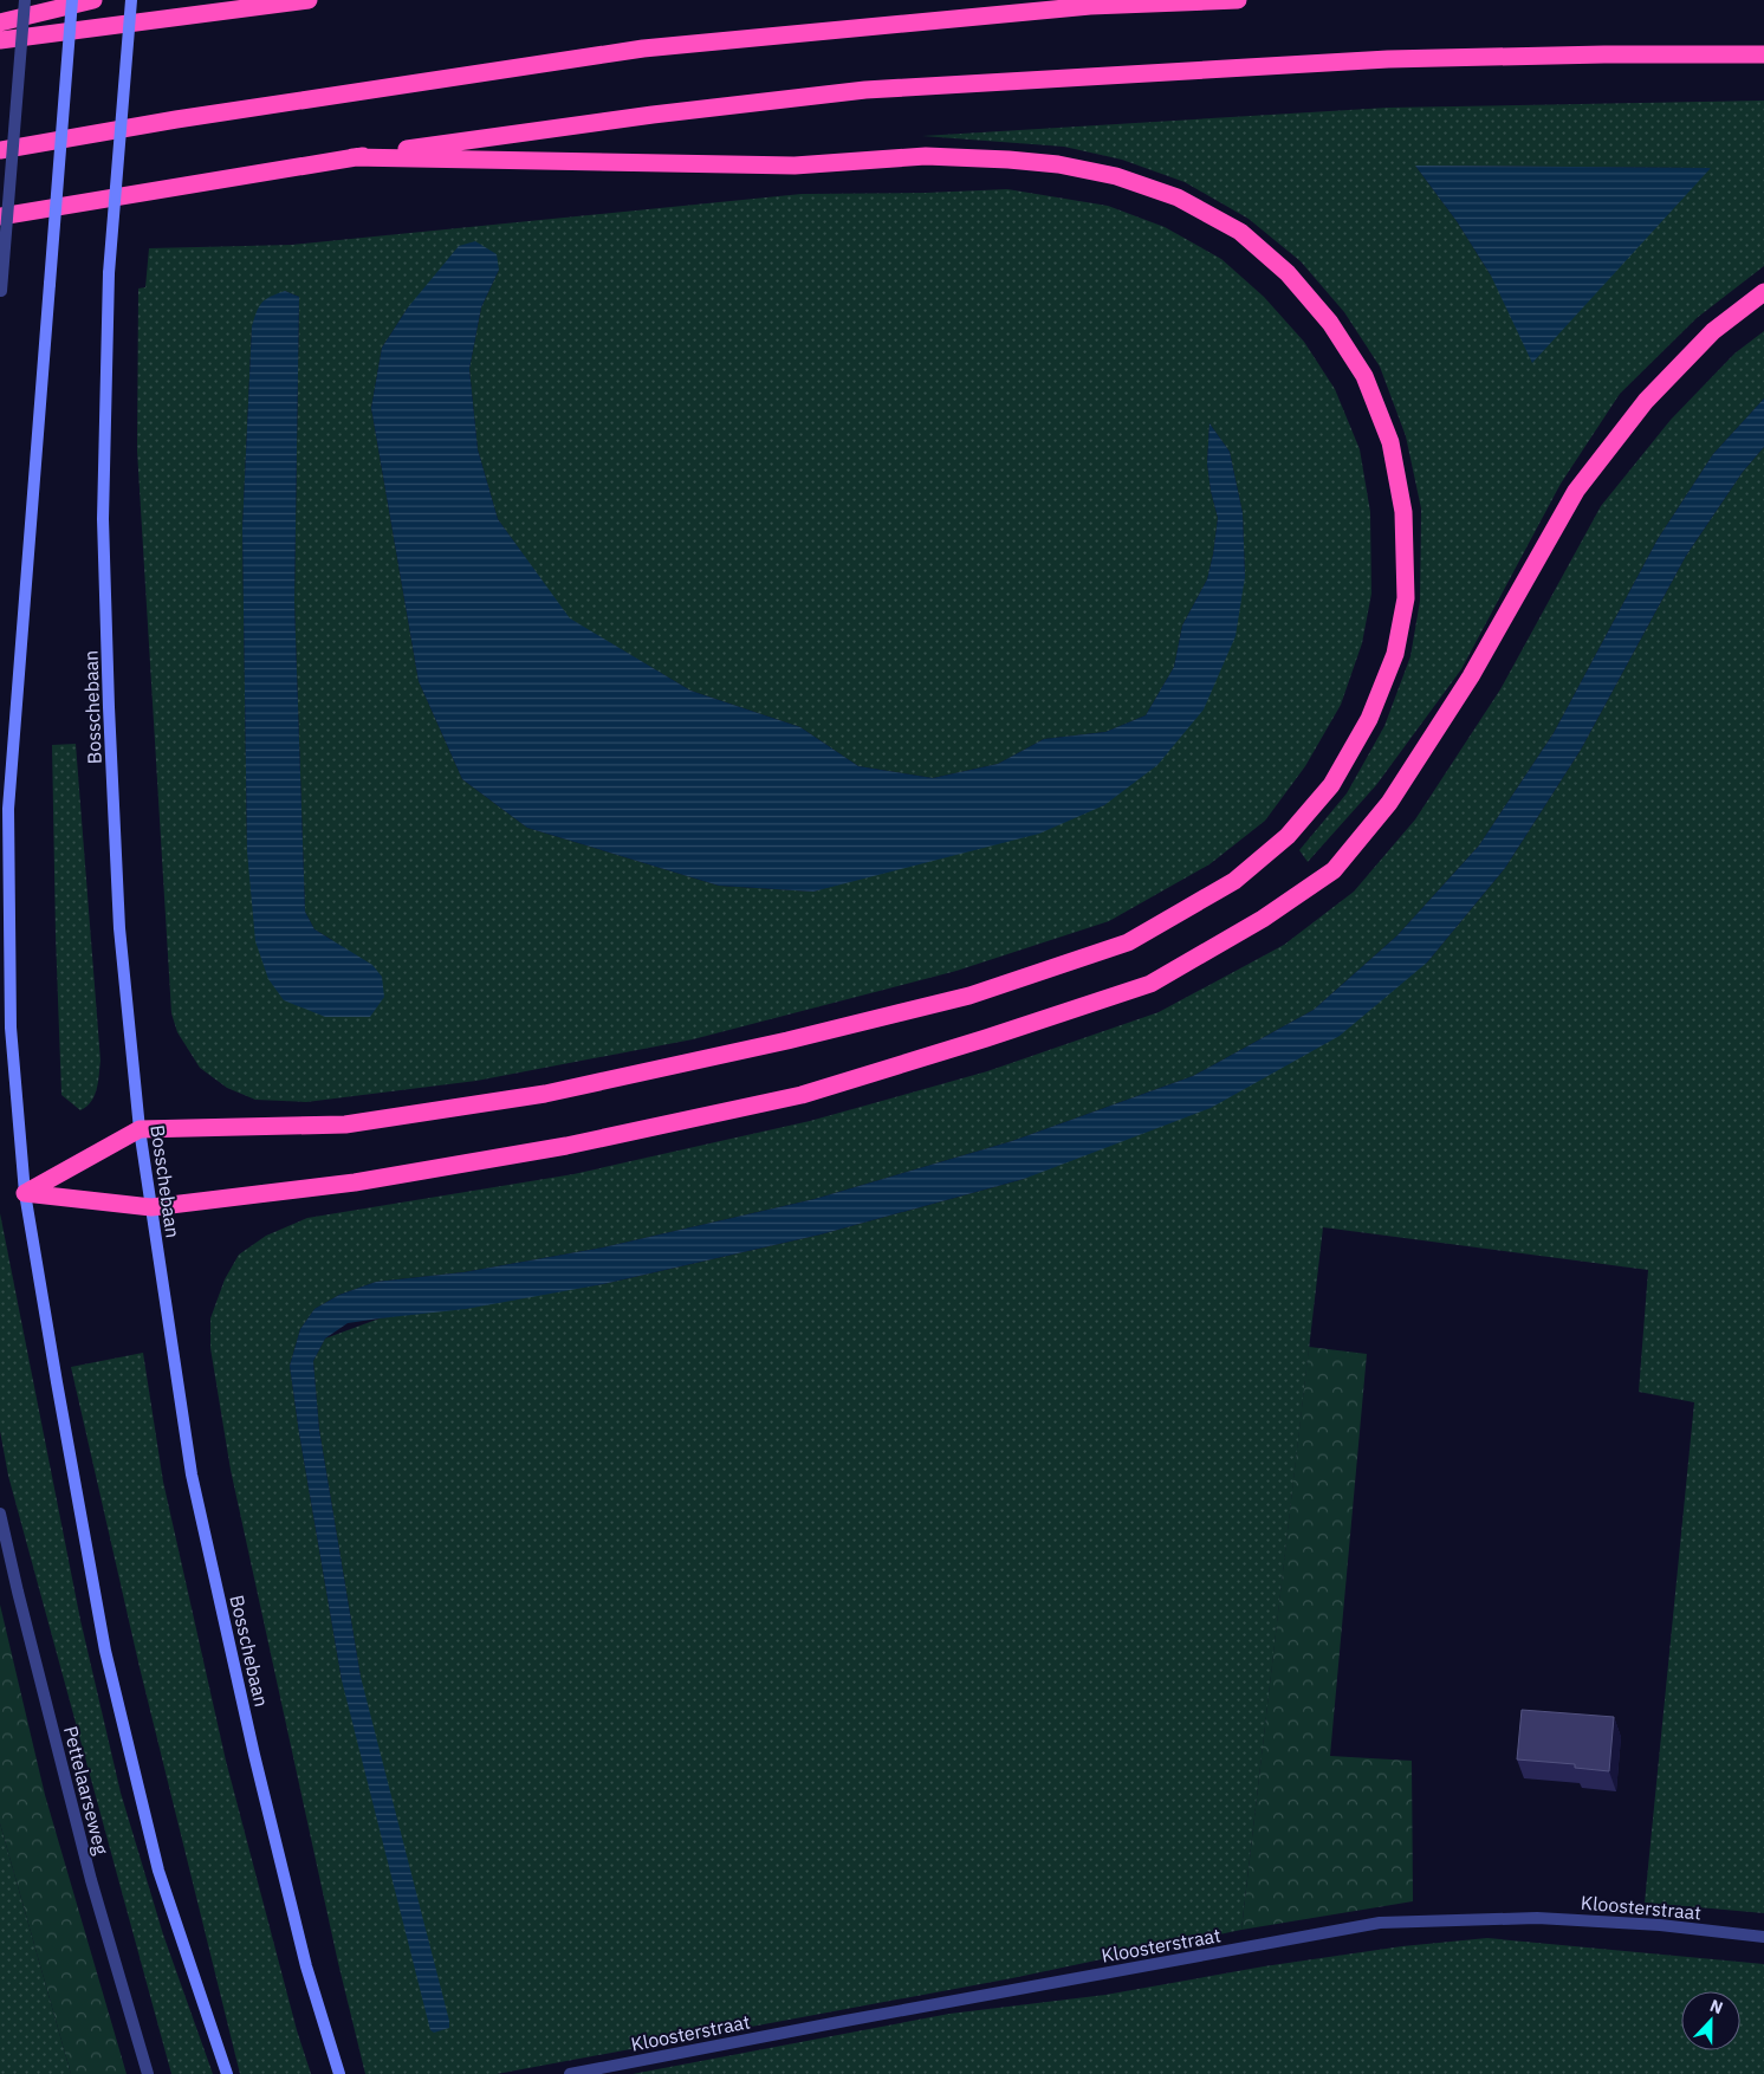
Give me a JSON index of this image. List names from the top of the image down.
{
  "streets": {
    "main road": ["Bosschebaan"],
    "street": ["Pettelaarseweg", "Kloosterstraat"]
  },
  "north": "top"
}
